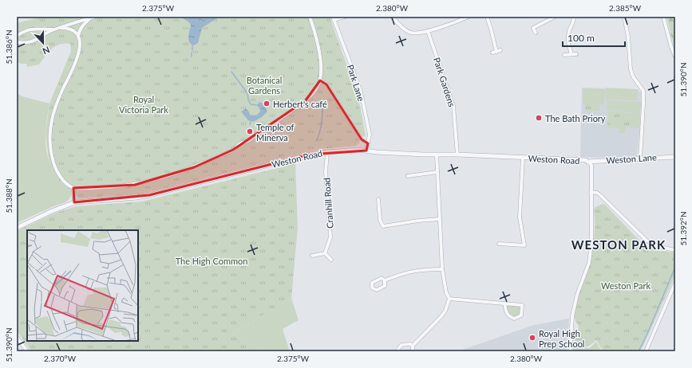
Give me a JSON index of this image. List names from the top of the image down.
{
  "streets": {
    "street": [
      "Park Gardens",
      "Park Lane",
      "Weston Road",
      "Weston Lane",
      "Cranhill Road"
    ]
  },
  "crossings": [
    ["Park Gardens", "Weston Road"],
    ["Park Lane", "Weston Road"],
    ["Weston Road", "Weston Lane"],
    ["Weston Road", "Cranhill Road"]
  ],
  "districts": ["WESTON PARK"],
  "parks": [
    "Botanical Gardens",
    "Royal Victoria Park",
    "The High Common",
    "Weston Park"
  ],
  "places": [
    "Herbert's café",
    "The Bath Priory",
    "Temple of Minerva",
    "Royal High Prep School"
  ],
  "scale_bar": "100 m",
  "north": "bottom",
  "coordinates": [
    "2.375°W",
    "2.380°W",
    "2.385°W",
    "51.386°N",
    "51.390°N",
    "51.388°N",
    "51.392°N",
    "2.370°W"
  ]
}
